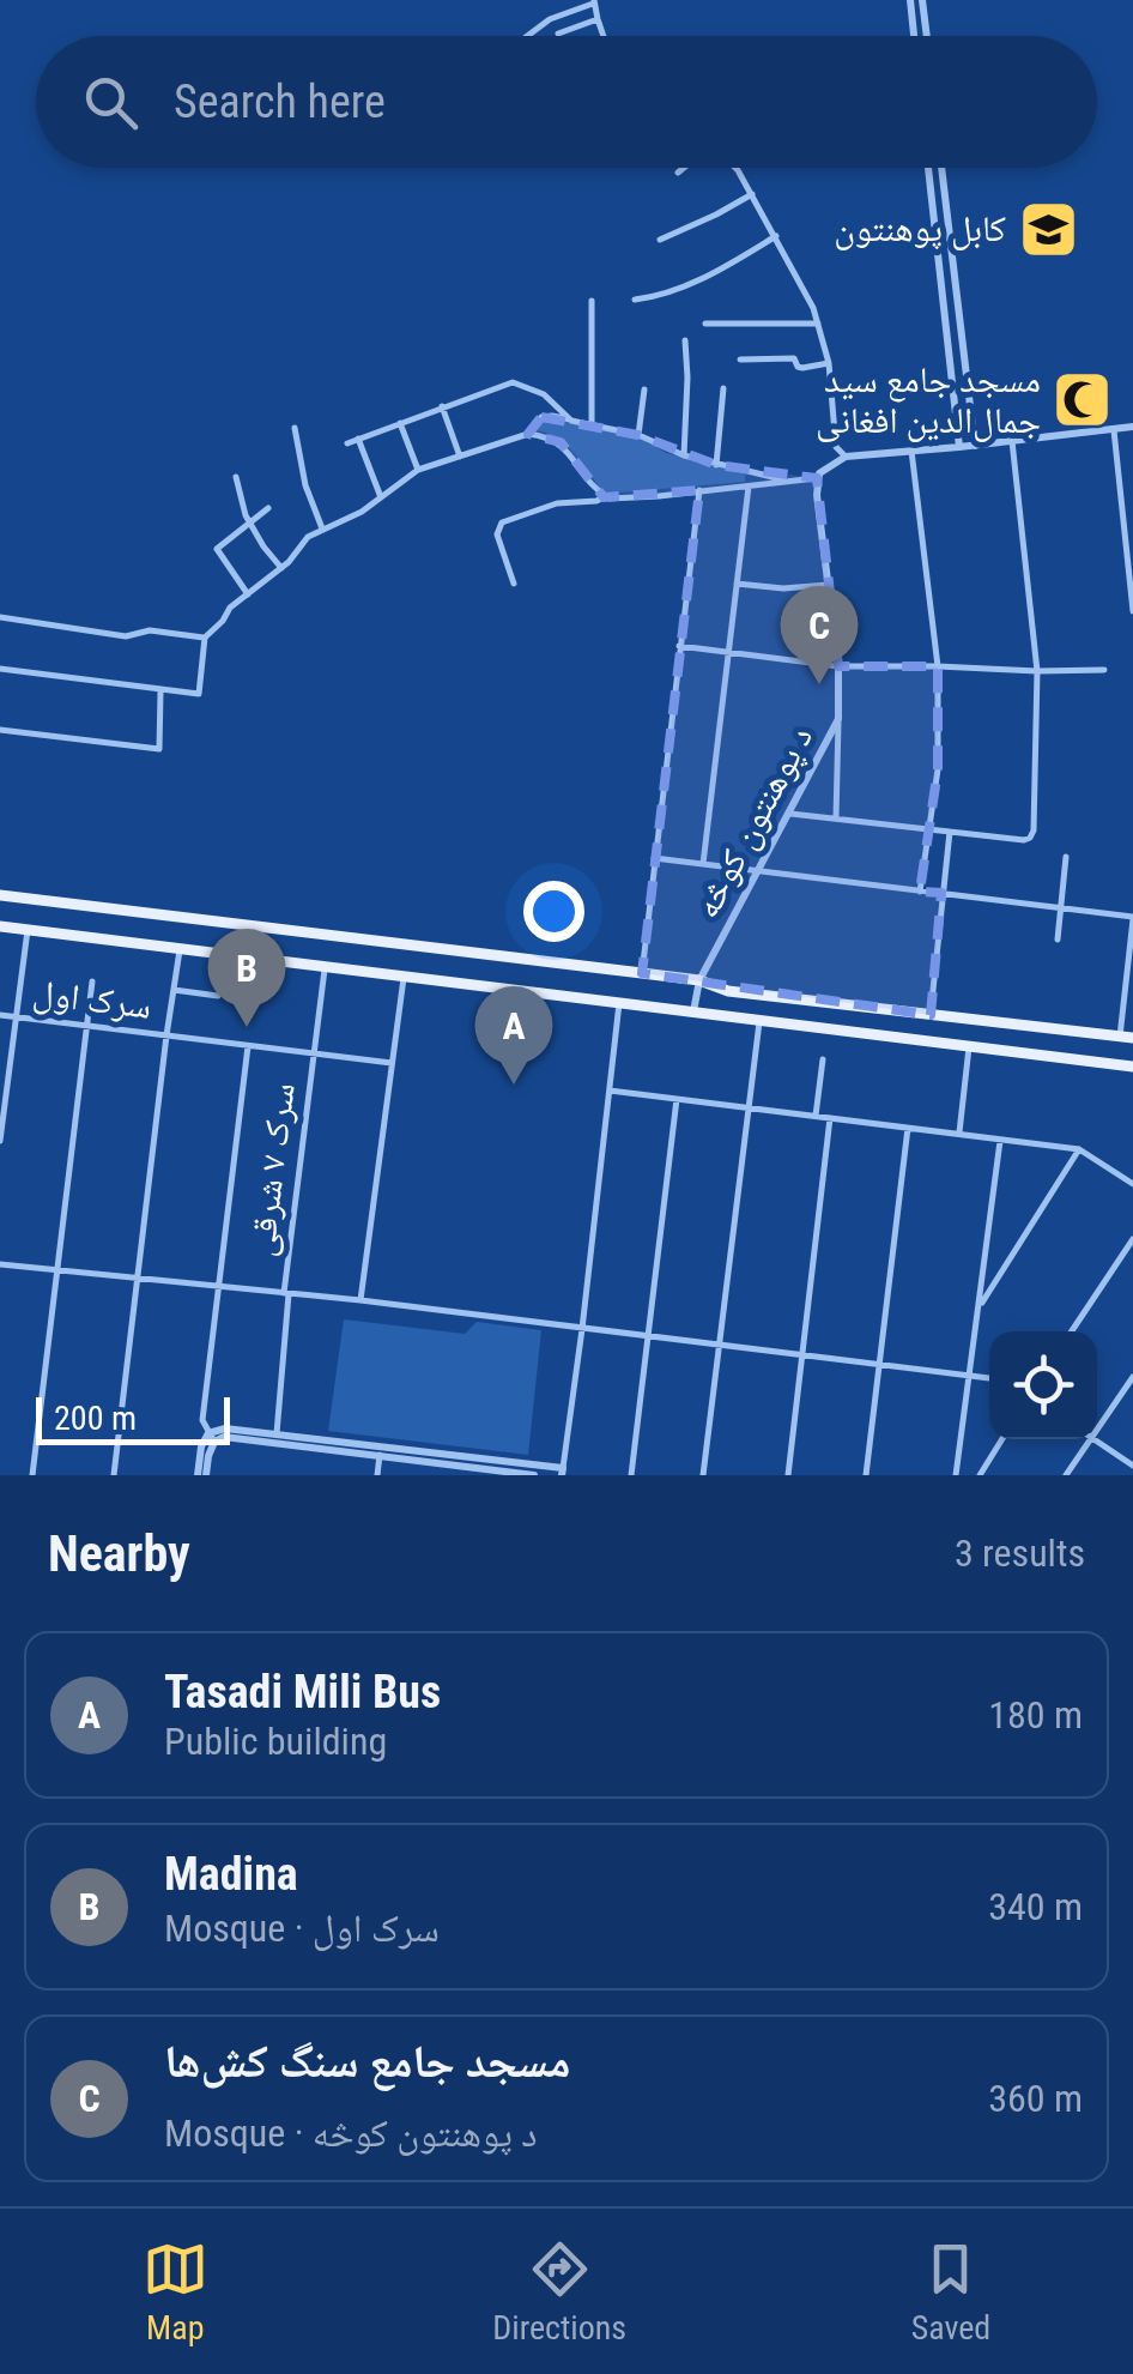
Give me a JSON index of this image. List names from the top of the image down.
{
  "streets": {
    "street": ["د پوهنتون کوڅه", "سرک‌ اول", "سرک ۷ شرقی"]
  },
  "crossings": [
    ["سرک‌ اول", "سرک ۷ شرقی"]
  ],
  "places": {
    "school or university": ["کابل پوهنتون"],
    "mosque": ["مسجد جامع سید جمال‌الدین افغانی"]
  },
  "scale_bar": "200 m",
  "page": {
    "search": "Search here",
    "pins": ["C", "B", "A"],
    "scale": "200 m",
    "heading": ["Nearby", "3 results"],
    "list": [
      {
        "mark": "A",
        "name": "Tasadi Mili Bus",
        "note": "Public building",
        "value": "180 m"
      },
      {
        "mark": "B",
        "name": "Madina",
        "note": "Mosque · سرک‌ اول",
        "value": "340 m"
      },
      {
        "mark": "C",
        "name": "مسجد جامع سنگ کش‌ها",
        "note": "Mosque · د پوهنتون کوڅه",
        "value": "360 m"
      }
    ],
    "nav": ["Map", "Directions", "Saved"]
  }
}
